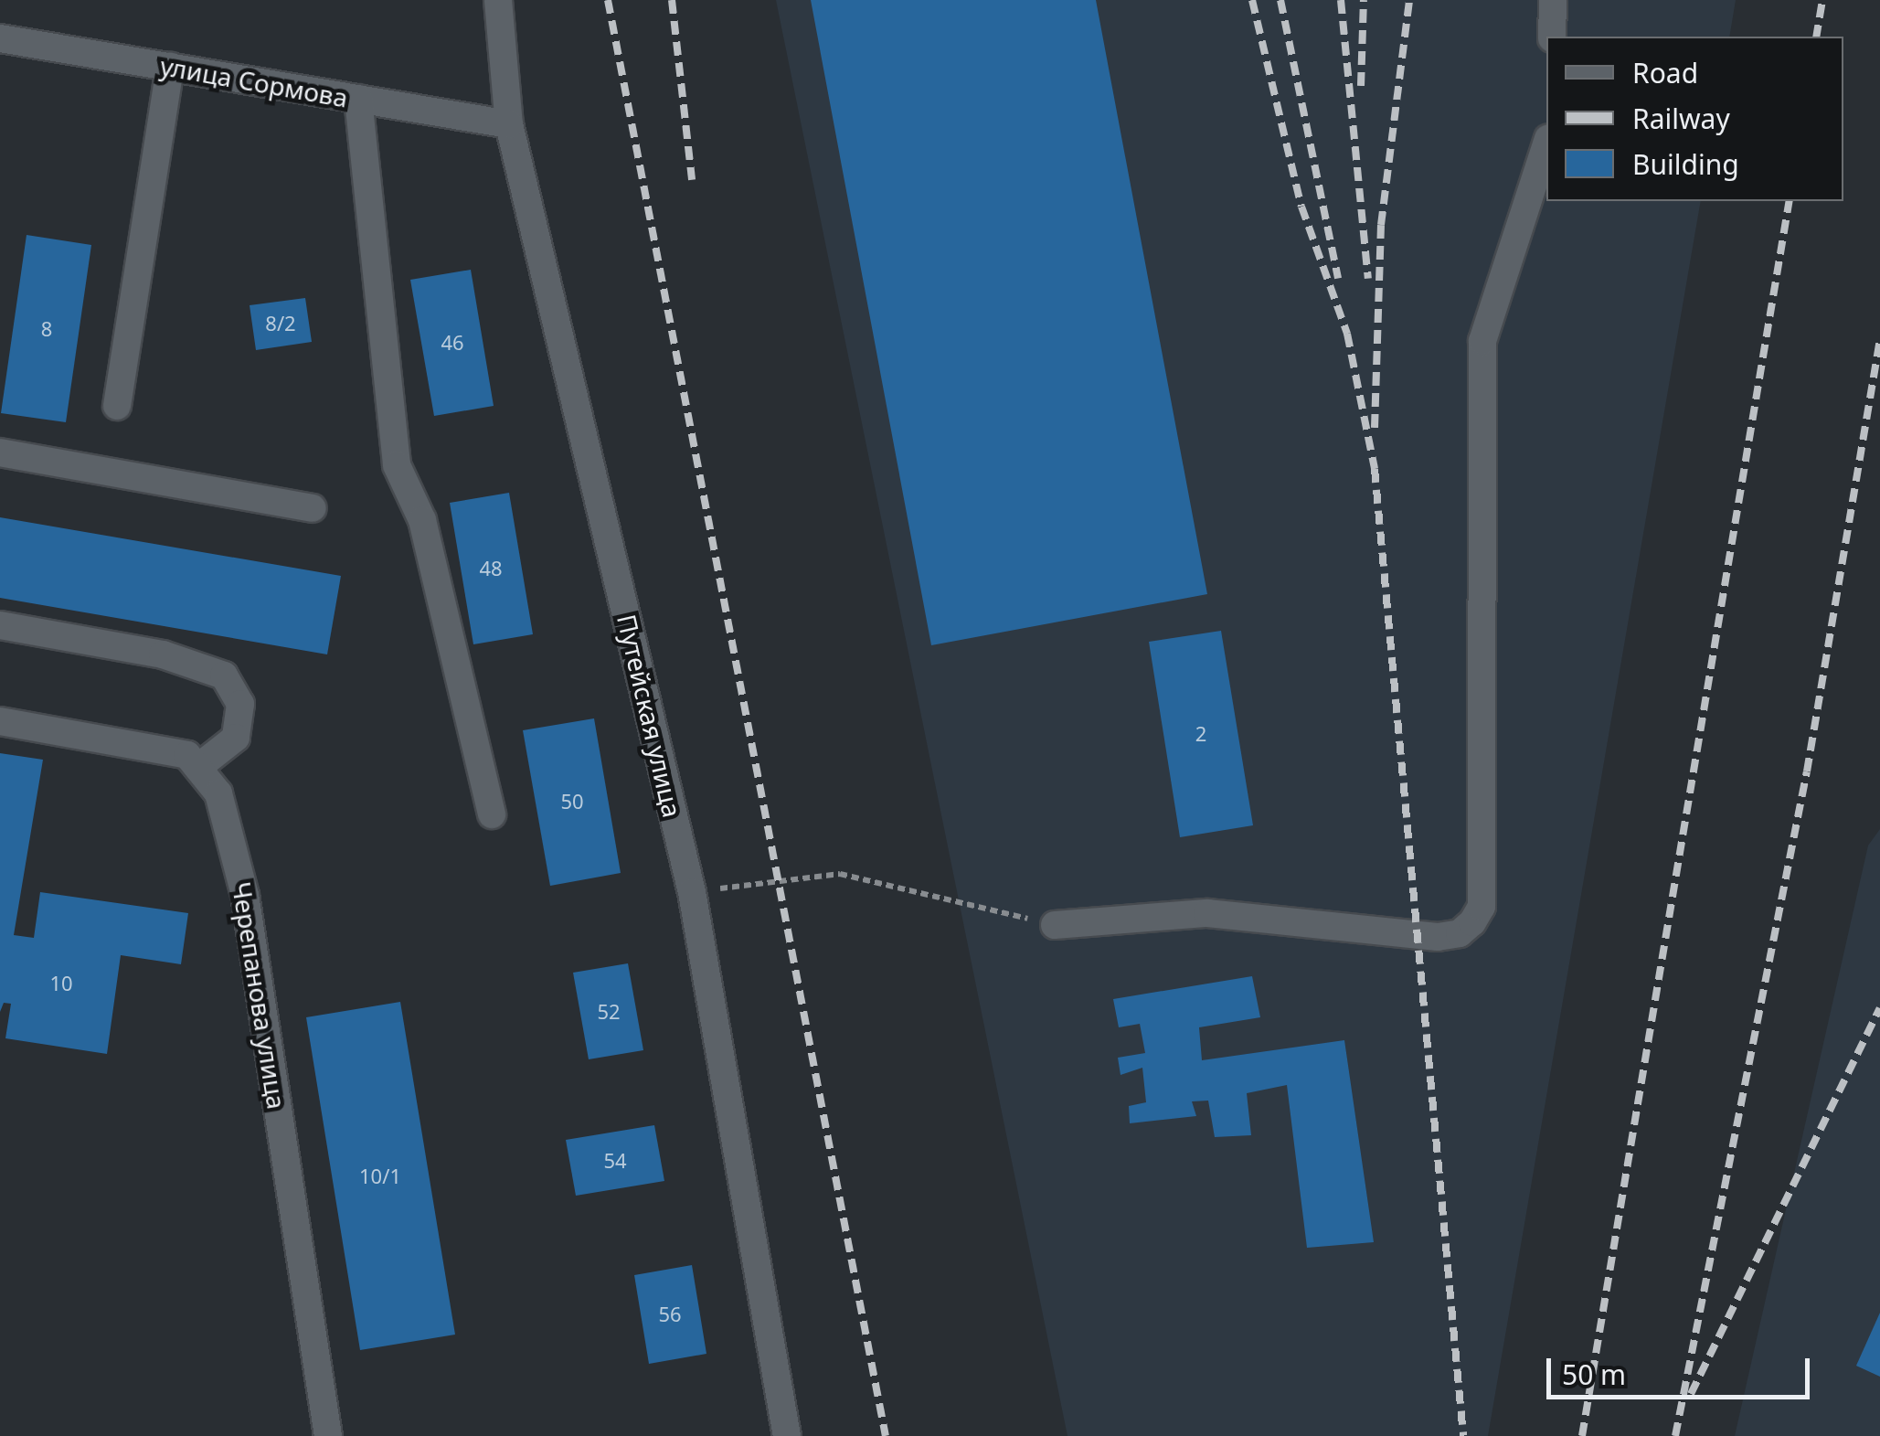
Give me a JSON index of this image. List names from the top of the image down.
{
  "streets": {
    "street": ["улица Сормова", "Путейская улица", "Черепанова улица"]
  },
  "crossings": [
    ["улица Сормова", "Путейская улица"]
  ],
  "house_numbers": [
    "8/2",
    "8",
    "46",
    "48",
    "2",
    "50",
    "10",
    "52",
    "54",
    "10/1",
    "56"
  ],
  "legend": ["Road", "Railway", "Building"],
  "scale_bar": "50 m"
}
